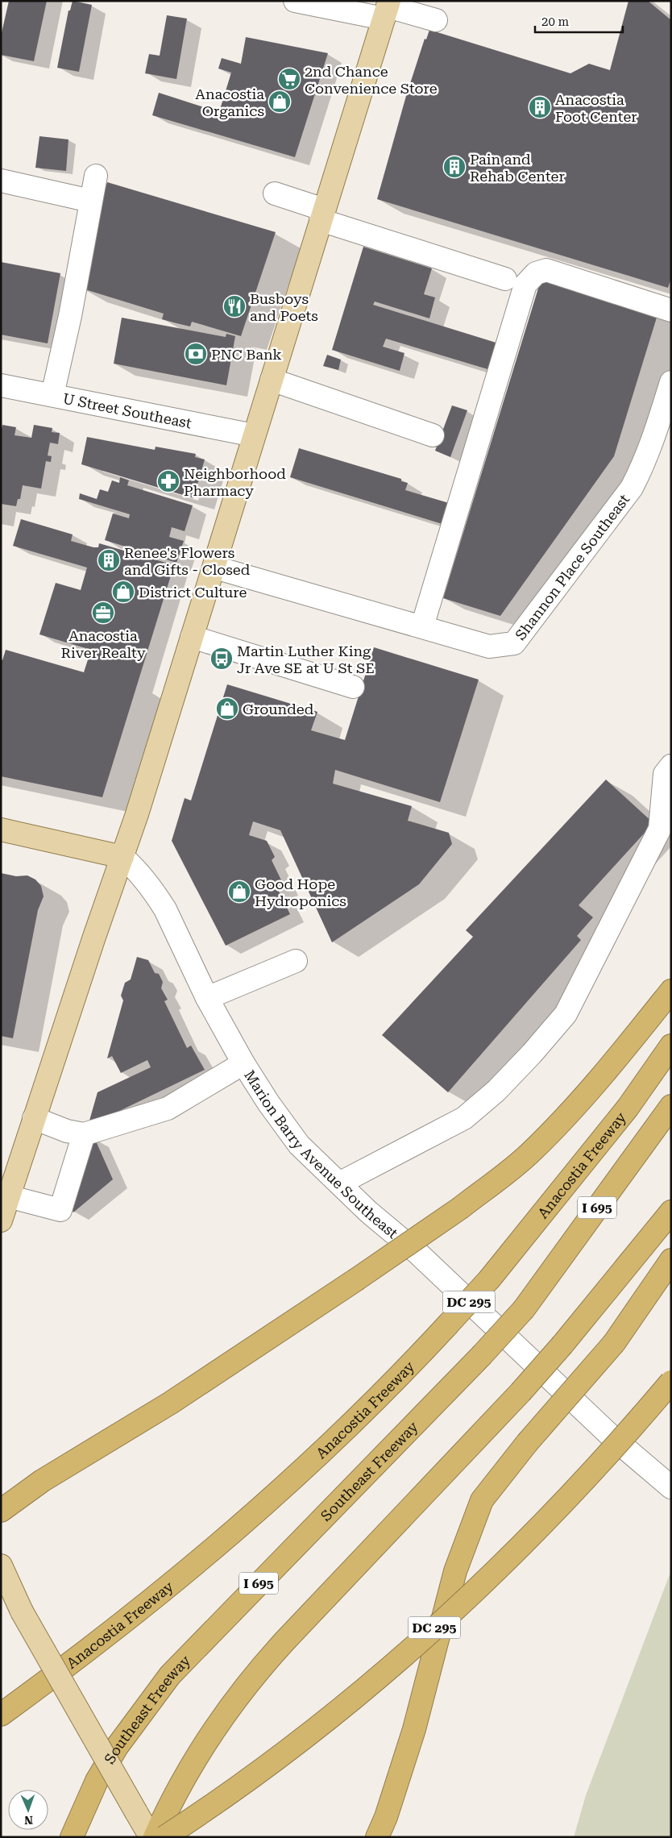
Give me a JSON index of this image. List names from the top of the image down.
{
  "streets": {
    "highway": [
      "Anacostia Freeway",
      "I 695",
      "DC 295",
      "Southeast Freeway"
    ],
    "street": ["U Street Southeast", "Shannon Place Southeast", "Marion Barry Avenue Southeast"]
  },
  "places": {
    "supermarket": ["2nd Chance Convenience Store"],
    "shop": [
      "Anacostia Organics",
      "District Culture",
      "Grounded",
      "Good Hope Hydroponics"
    ],
    "building": ["Anacostia Foot Center", "Pain and Rehab Center", "Renee's Flowers and Gifts - Closed"],
    "restaurant": ["Busboys and Poets"],
    "bank": ["PNC Bank"],
    "pharmacy": ["Neighborhood Pharmacy"],
    "office": ["Anacostia River Realty"],
    "bus stop": ["Martin Luther King Jr Ave SE at U St SE"]
  },
  "scale_bar": "20 m",
  "north": "bottom"
}
